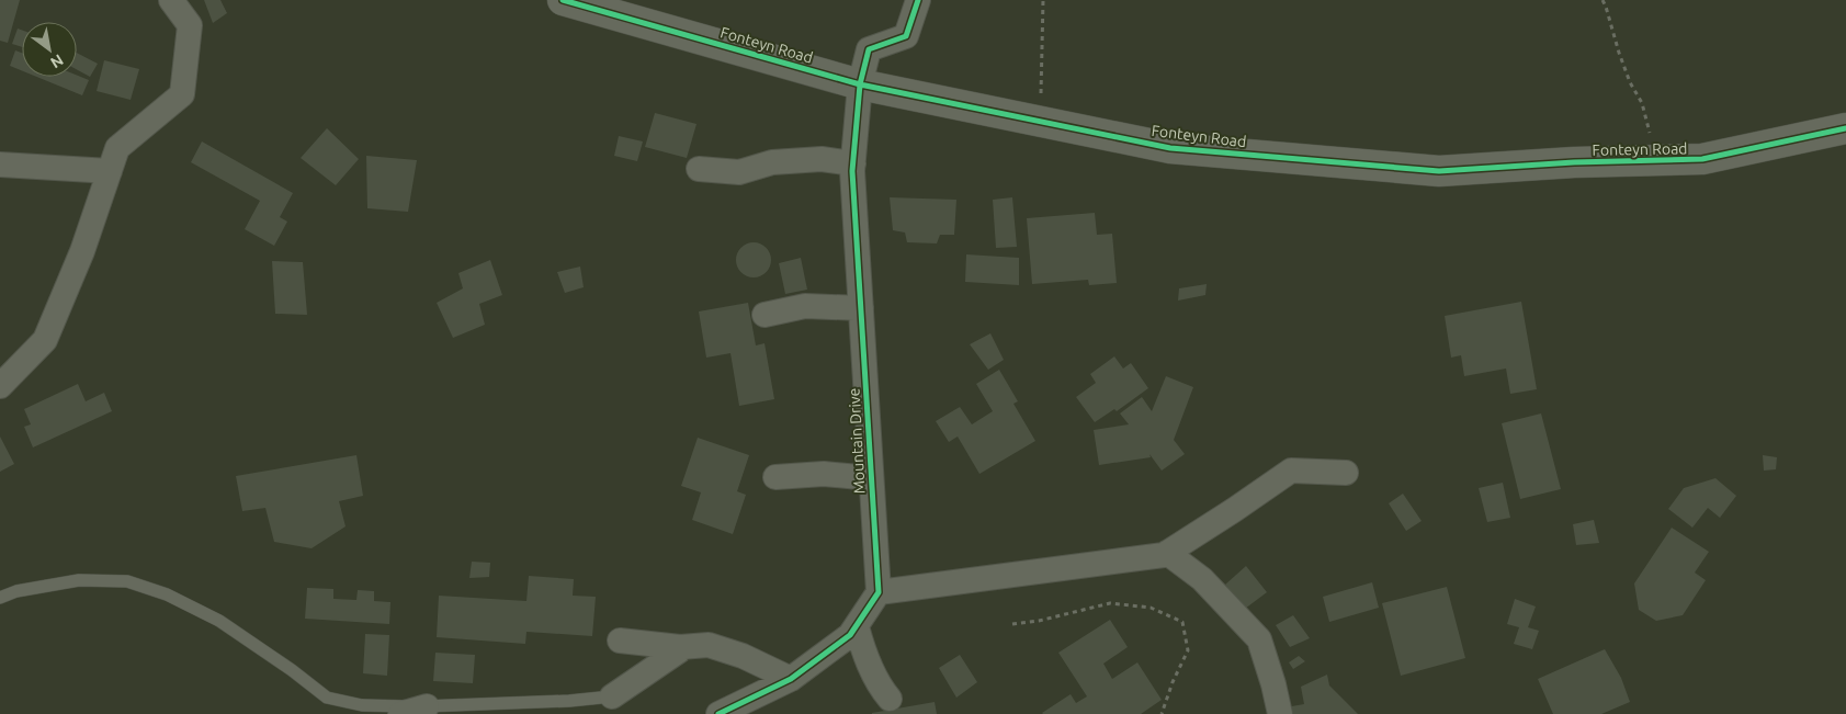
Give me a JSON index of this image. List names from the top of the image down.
{
  "streets": {
    "street": ["Fonteyn Road", "Mountain Drive"]
  },
  "crossings": [
    ["Fonteyn Road", "Mountain Drive"]
  ],
  "north": "bottom right"
}
